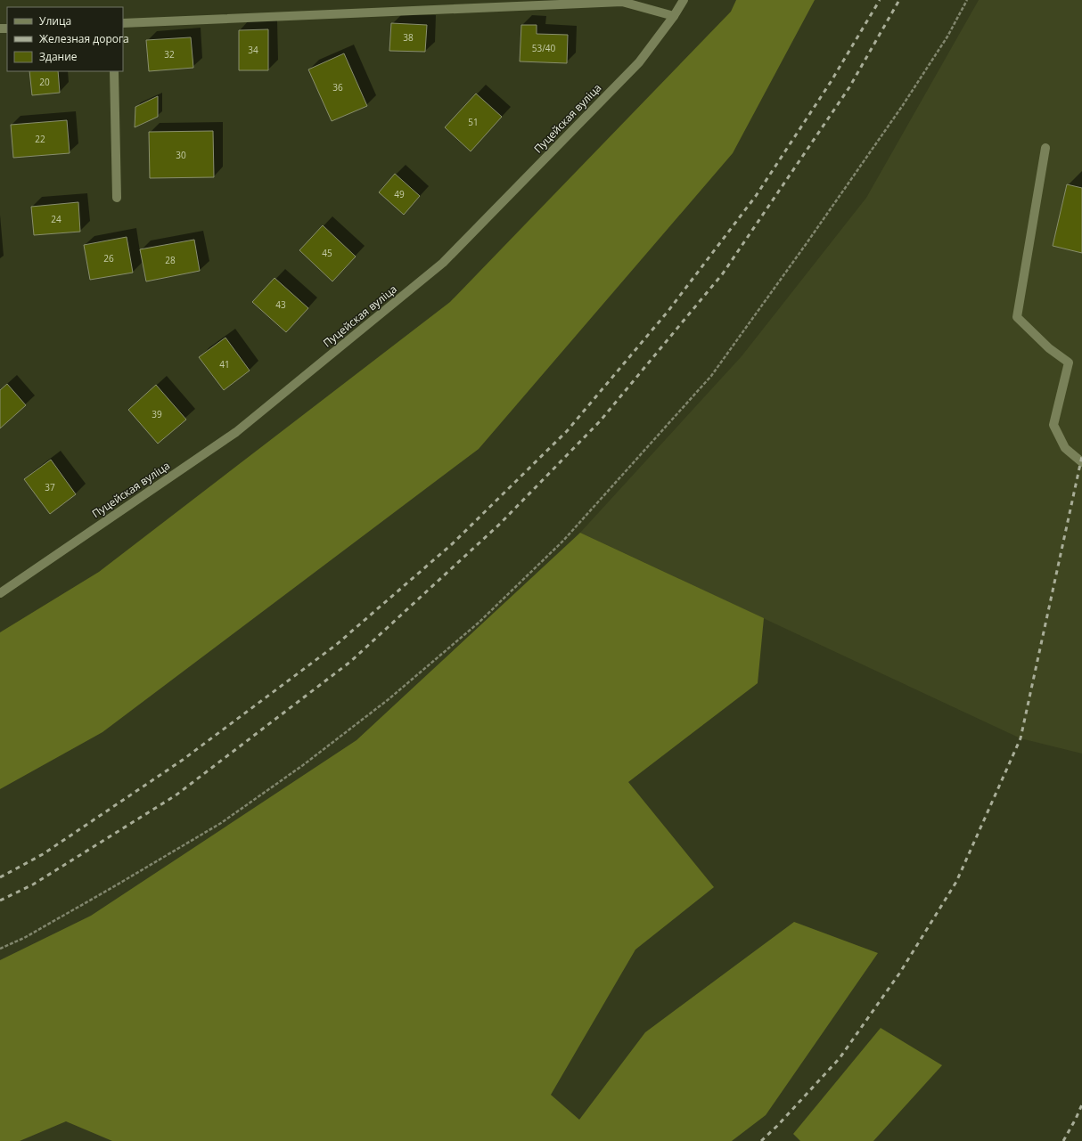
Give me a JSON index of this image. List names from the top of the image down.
{
  "streets": {
    "street": ["Пуцейская вуліца"]
  },
  "house_numbers": [
    "38",
    "53/40",
    "34",
    "32",
    "20",
    "36",
    "51",
    "22",
    "30",
    "49",
    "24",
    "45",
    "26",
    "28",
    "43",
    "41",
    "39",
    "37"
  ],
  "legend": ["Улица", "Железная дорога", "Здание"]
}
